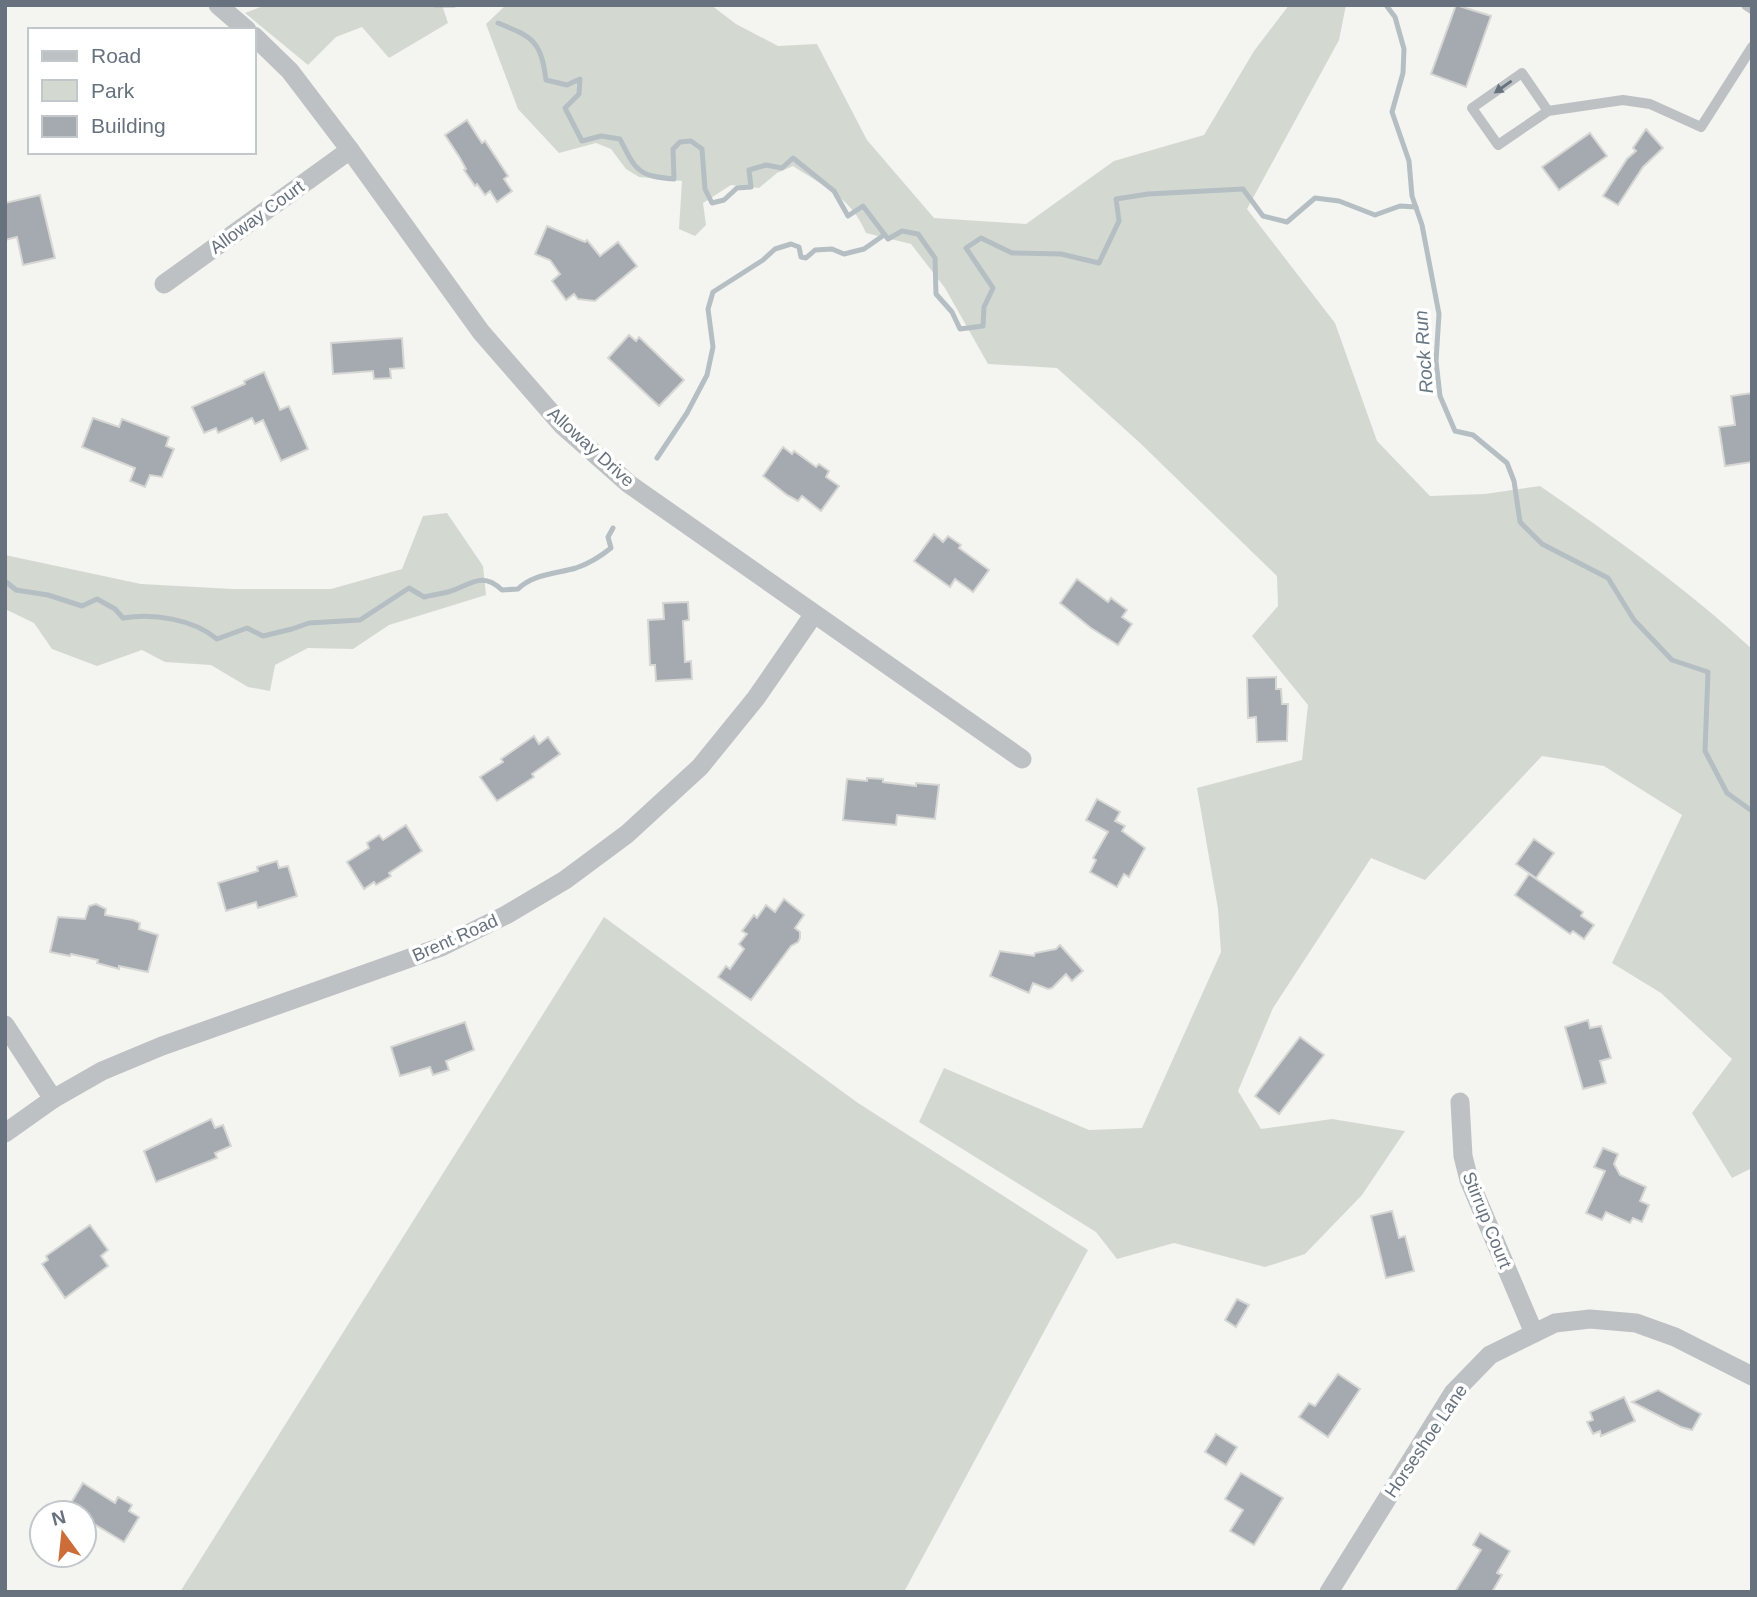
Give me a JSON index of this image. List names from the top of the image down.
{
  "streets": {
    "street": [
      "Alloway Court",
      "Alloway Drive",
      "Brent Road",
      "Stirrup Court",
      "Horseshoe Lane"
    ]
  },
  "crossings": [
    ["Alloway Court", "Alloway Drive"],
    ["Alloway Drive", "Brent Road"],
    ["Stirrup Court", "Horseshoe Lane"]
  ],
  "water": ["Rock Run"],
  "legend": ["Road", "Park", "Building"],
  "north": "top"
}
